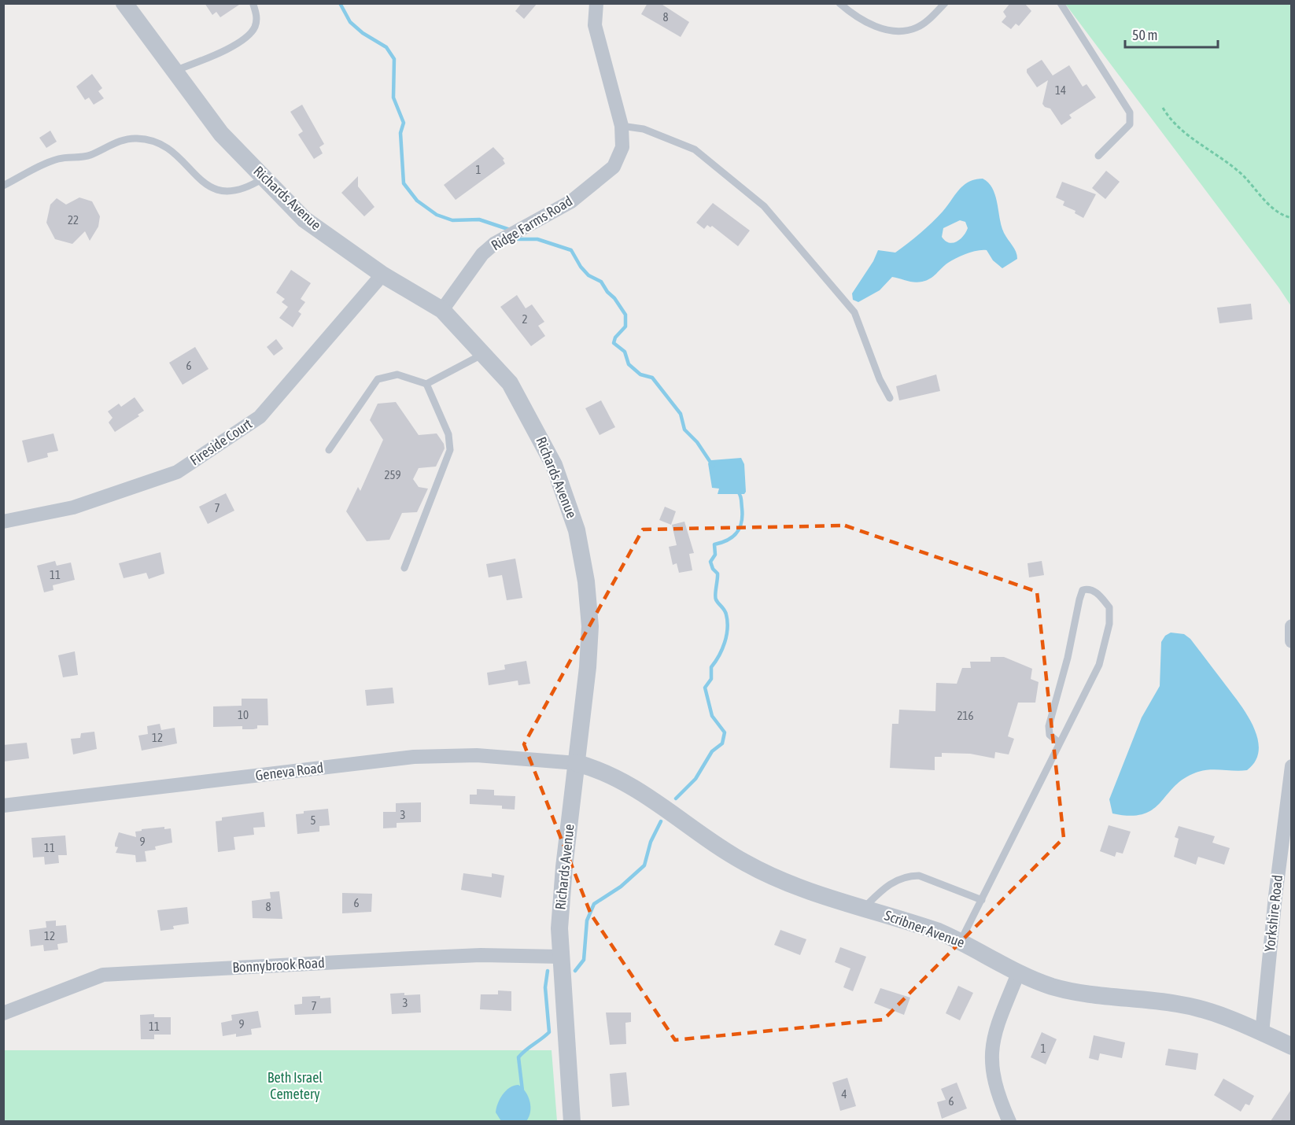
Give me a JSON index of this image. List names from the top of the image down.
{
  "streets": {
    "street": [
      "Richards Avenue",
      "Ridge Farms Road",
      "Fireside Court",
      "Geneva Road",
      "Yorkshire Road",
      "Scribner Avenue",
      "Bonnybrook Road"
    ]
  },
  "crossings": [
    ["Richards Avenue", "Ridge Farms Road"],
    ["Richards Avenue", "Fireside Court"],
    ["Richards Avenue", "Geneva Road"],
    ["Richards Avenue", "Scribner Avenue"],
    ["Richards Avenue", "Bonnybrook Road"],
    ["Geneva Road", "Scribner Avenue"],
    ["Yorkshire Road", "Scribner Avenue"]
  ],
  "parks": ["Beth Israel Cemetery"],
  "house_numbers": [
    "8",
    "14",
    "1",
    "22",
    "2",
    "6",
    "259",
    "7",
    "11",
    "10",
    "216",
    "12",
    "3",
    "5",
    "9",
    "11",
    "6",
    "8",
    "12",
    "3",
    "7",
    "9",
    "11",
    "1",
    "4",
    "6"
  ],
  "scale_bar": "50 m"
}
